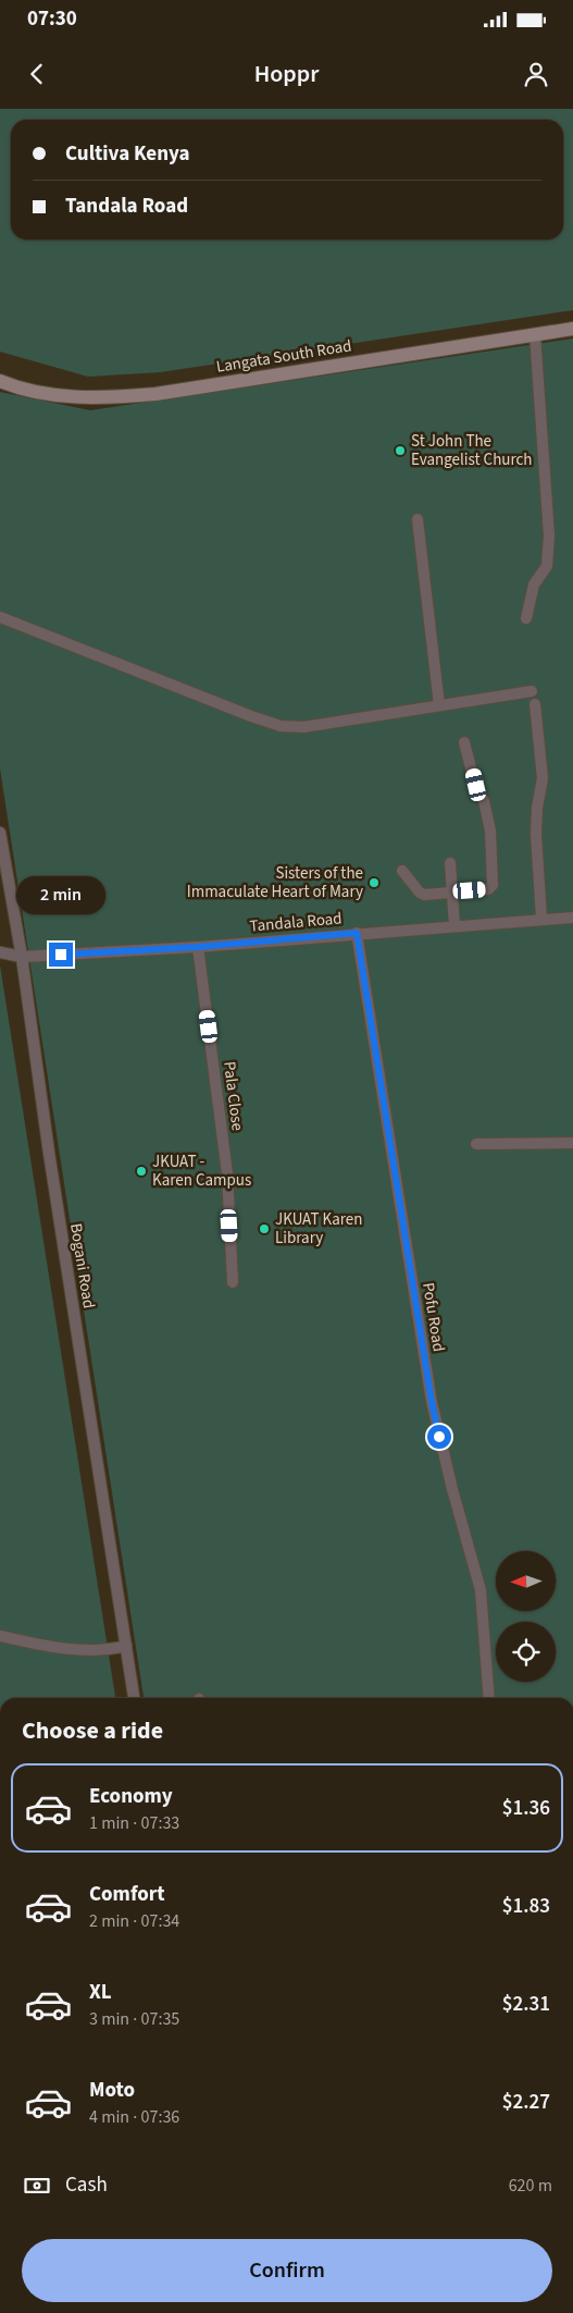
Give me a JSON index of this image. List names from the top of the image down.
{
  "streets": {
    "street": [
      "Langata South Road",
      "Tandala Road",
      "Pala Close",
      "Bogani Road",
      "Pofu Road"
    ]
  },
  "crossings": [
    ["Tandala Road", "Pala Close"],
    ["Tandala Road", "Bogani Road"],
    ["Tandala Road", "Pofu Road"]
  ],
  "places": [
    "St John The Evangelist Church",
    "Sisters of the Immaculate Heart of Mary",
    "JKUAT - Karen Campus",
    "JKUAT Karen Library"
  ],
  "north": "left",
  "page": {
    "status": "07:30",
    "header": "Hoppr",
    "banner": ["Cultiva Kenya", "Tandala Road"],
    "bubble": "2 min",
    "heading": "Choose a ride",
    "list": [
      {
        "name": "Economy",
        "note": "1 min · 07:33",
        "value": "$1.36"
      },
      {
        "name": "Comfort",
        "note": "2 min · 07:34",
        "value": "$1.83"
      },
      {
        "name": "XL",
        "note": "3 min · 07:35",
        "value": "$2.31"
      },
      {
        "name": "Moto",
        "note": "4 min · 07:36",
        "value": "$2.27"
      }
    ],
    "pay": ["Cash", "620 m"],
    "buttons": "Confirm"
  }
}
